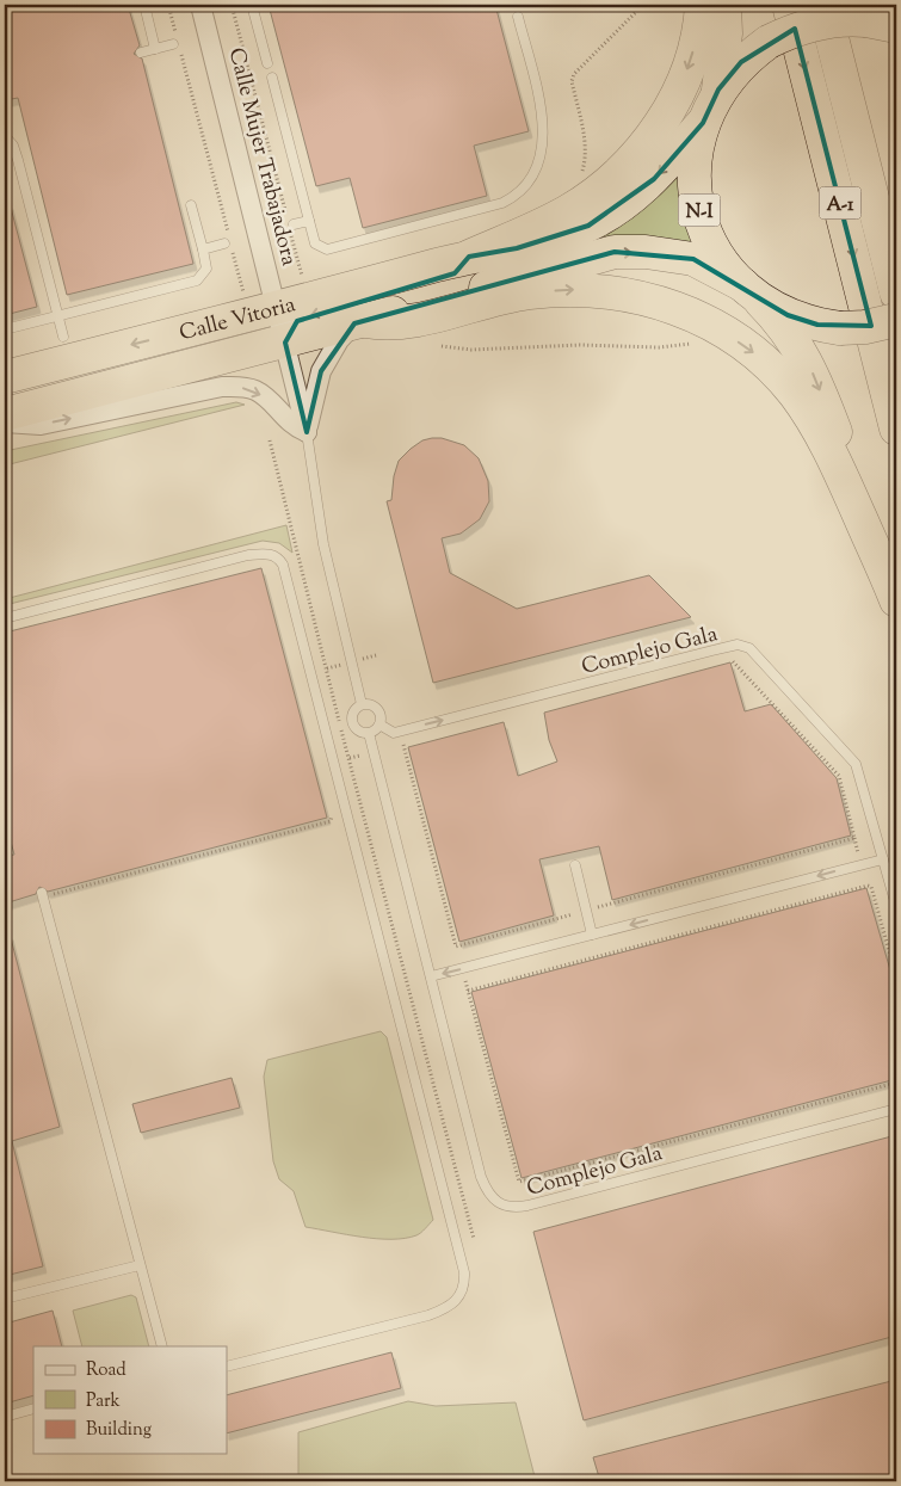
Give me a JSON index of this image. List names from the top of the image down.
{
  "streets": {
    "highway": ["A-1", "N-I", "Calle Vitoria"],
    "street": ["Calle Mujer Trabajadora"],
    "lane": ["Complejo Gala"]
  },
  "crossings": [
    ["Calle Mujer Trabajadora", "Calle Vitoria"],
    ["N-I", "Calle Vitoria"]
  ],
  "legend": ["Road", "Park", "Building"]
}
